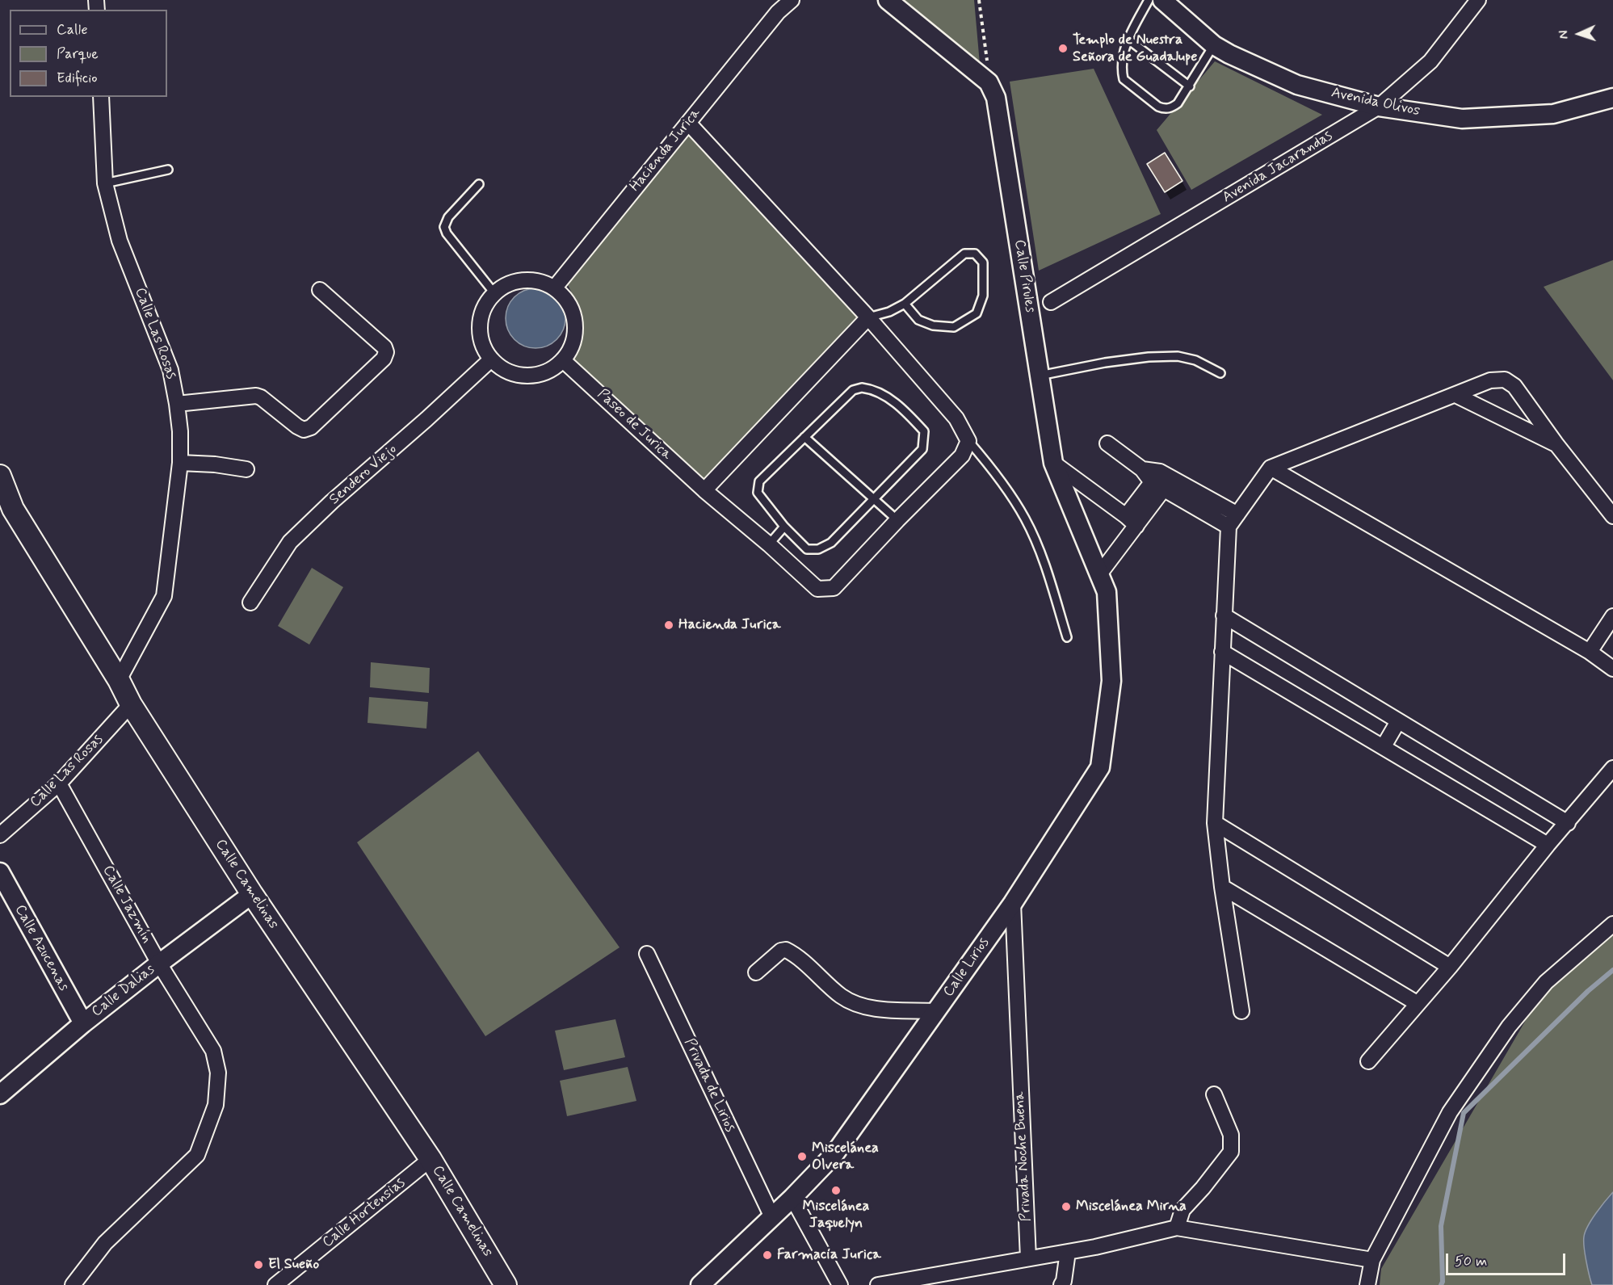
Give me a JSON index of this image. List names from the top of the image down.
{
  "streets": {
    "main road": ["Calle Camelinas"],
    "street": [
      "Avenida Olivos",
      "Hacienda Jurica",
      "Avenida Jacarandas",
      "Calle Pirules",
      "Calle Las Rosas",
      "Paseo de Jurica",
      "Sendero Viejo",
      "Calle Jazmín",
      "Calle Azucenas",
      "Calle Lirios",
      "Calle Dalias",
      "Privada de Lirios",
      "Privada Noche Buena",
      "Calle Hortensias"
    ]
  },
  "crossings": [
    ["Avenida Olivos", "Avenida Jacarandas"],
    ["Hacienda Jurica", "Paseo de Jurica"],
    ["Hacienda Jurica", "Sendero Viejo"],
    ["Calle Pirules", "Calle Lirios"],
    ["Calle Las Rosas", "Calle Camelinas"],
    ["Calle Las Rosas", "Calle Jazmín"],
    ["Paseo de Jurica", "Sendero Viejo"],
    ["Calle Camelinas", "Calle Dalias"],
    ["Calle Camelinas", "Calle Hortensias"],
    ["Calle Jazmín", "Calle Dalias"],
    ["Calle Azucenas", "Calle Dalias"],
    ["Calle Lirios", "Privada de Lirios"],
    ["Calle Lirios", "Privada Noche Buena"]
  ],
  "places": [
    "Templo de Nuestra Señora de Guadalupe",
    "Hacienda Jurica",
    "Miscelánea Olvera",
    "Miscelánea Jaquelyn",
    "Miscelánea Mirna",
    "Farmacia Jurica",
    "El Sueño"
  ],
  "legend": ["Calle", "Parque", "Edificio"],
  "scale_bar": "50 m",
  "north": "left"
}
